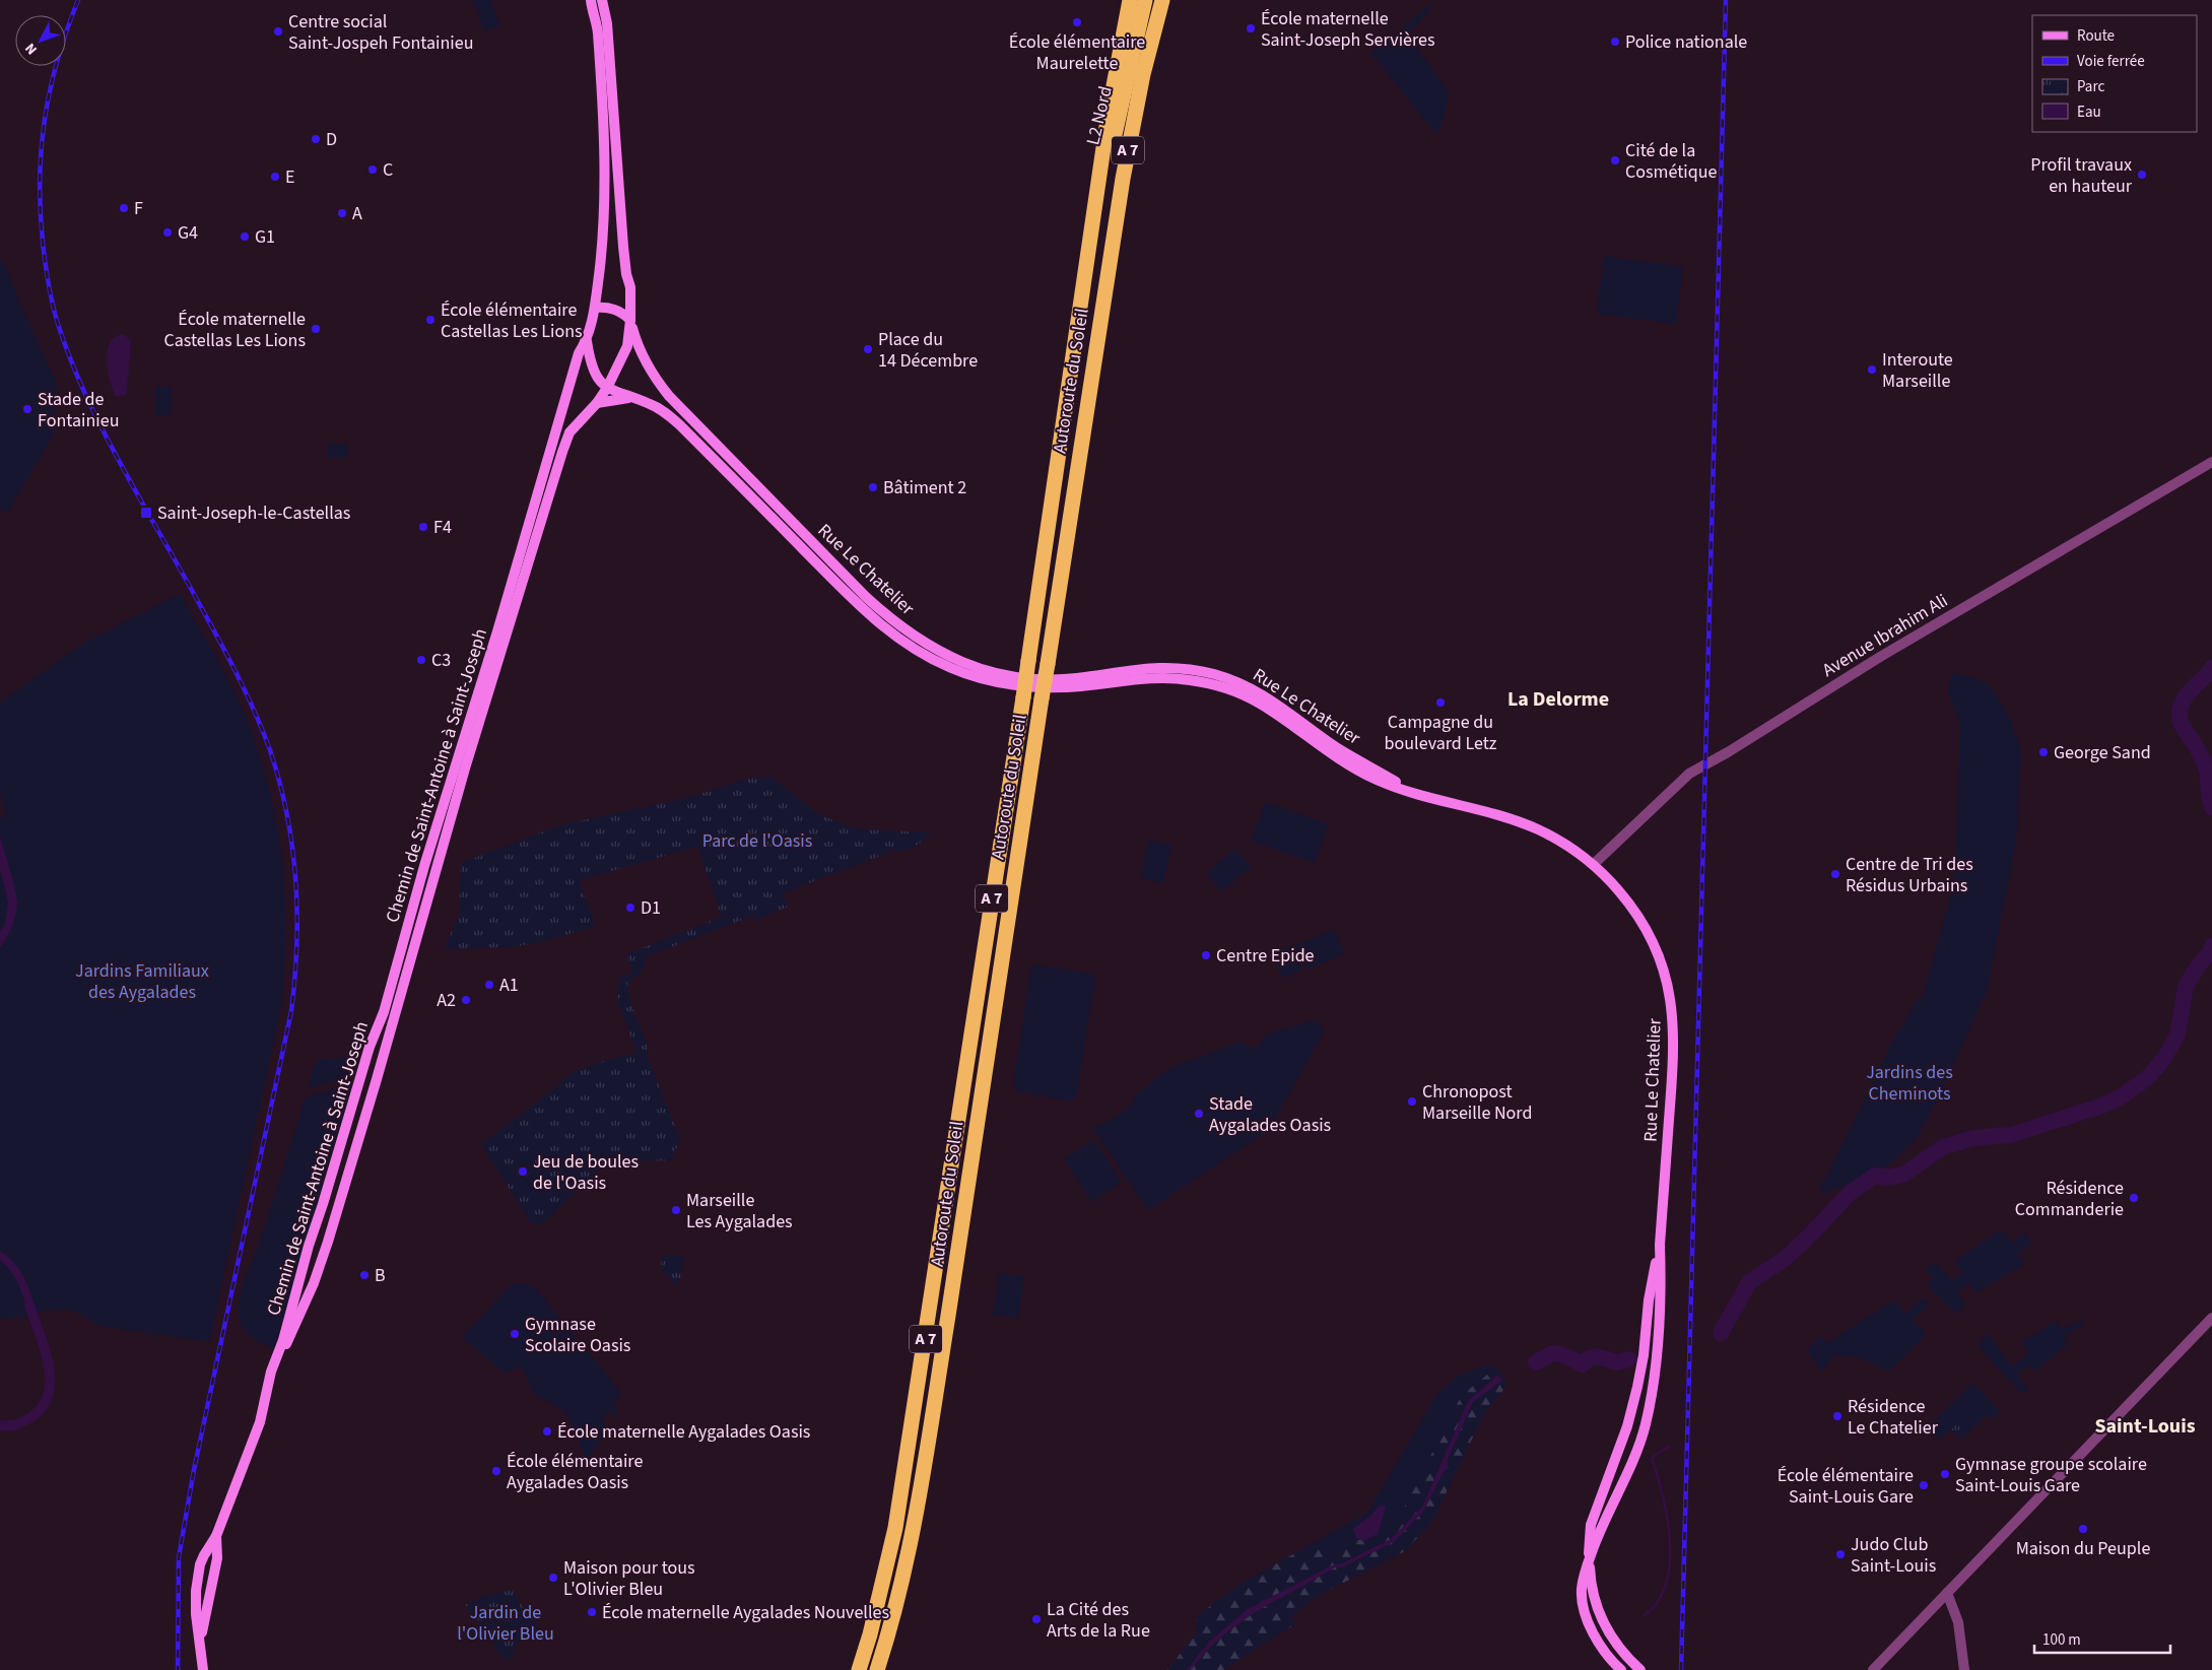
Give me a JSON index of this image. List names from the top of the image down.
{
  "streets": {
    "highway": ["L2 Nord", "A 7", "Autoroute du Soleil"],
    "main road": ["Rue Le Chatelier", "Chemin de Saint-Antoine à Saint-Joseph"],
    "street": ["Avenue Ibrahim Ali"]
  },
  "crossings": [
    ["L2 Nord", "Autoroute du Soleil"],
    ["Rue Le Chatelier", "Avenue Ibrahim Ali"],
    ["Rue Le Chatelier", "Chemin de Saint-Antoine à Saint-Joseph"]
  ],
  "districts": ["La Delorme", "Saint-Louis"],
  "parks": [
    "Parc de l'Oasis",
    "Jardins Familiaux des Aygalades",
    "Jardins des Cheminots",
    "Jardin de l'Olivier Bleu"
  ],
  "places": {
    "other": [
      "École élémentaire Maurelette",
      "École maternelle Saint-Joseph Servières",
      "Centre social Saint-Jospeh Fontainieu",
      "Police nationale",
      "D",
      "Cité de la Cosmétique",
      "C",
      "Profil travaux en hauteur",
      "E",
      "F",
      "A",
      "G4",
      "G1",
      "École élémentaire Castellas Les Lions",
      "École maternelle Castellas Les Lions",
      "Place du 14 Décembre",
      "Interoute Marseille",
      "Stade de Fontainieu",
      "Bâtiment 2",
      "F4",
      "C3",
      "Campagne du boulevard Letz",
      "George Sand",
      "Centre de Tri des Résidus Urbains",
      "D1",
      "Centre Epide",
      "A1",
      "A2",
      "Chronopost Marseille Nord",
      "Stade Aygalades Oasis",
      "Jeu de boules de l'Oasis",
      "Résidence Commanderie",
      "Marseille Les Aygalades",
      "B",
      "Gymnase Scolaire Oasis",
      "Résidence Le Chatelier",
      "École maternelle Aygalades Oasis",
      "École élémentaire Aygalades Oasis",
      "Gymnase groupe scolaire Saint-Louis Gare",
      "École élémentaire Saint-Louis Gare",
      "Maison du Peuple",
      "Judo Club Saint-Louis",
      "Maison pour tous L'Olivier Bleu",
      "École maternelle Aygalades Nouvelles",
      "La Cité des Arts de la Rue"
    ],
    "transit": ["Saint-Joseph-le-Castellas"]
  },
  "legend": [
    "Route",
    "Voie ferrée",
    "Parc",
    "Eau"
  ],
  "scale_bar": "100 m",
  "north": "bottom left"
}
